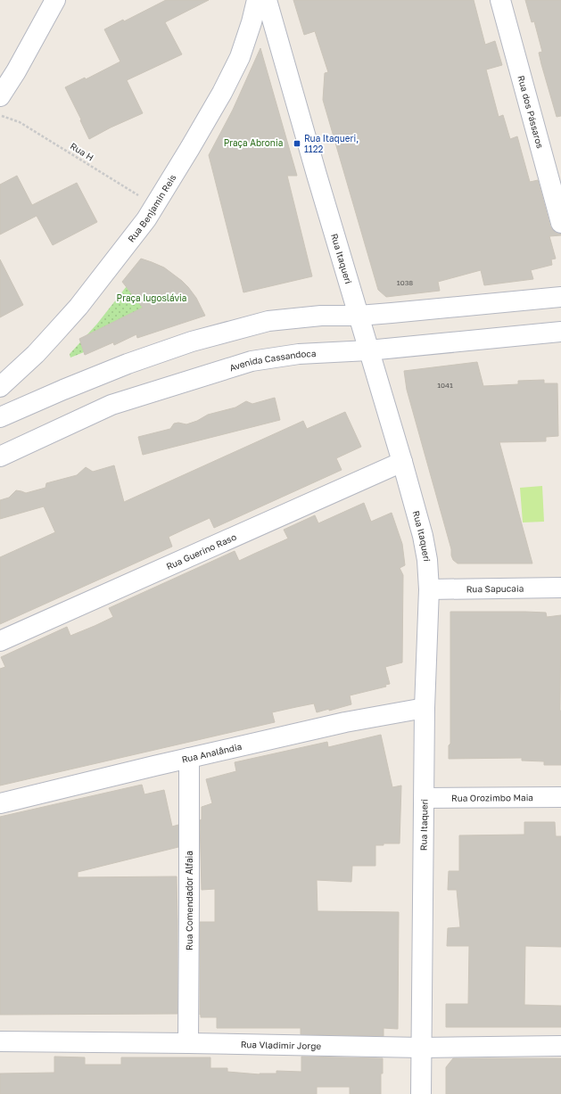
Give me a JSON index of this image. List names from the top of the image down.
{
  "streets": {
    "street": [
      "Rua dos Pássaros",
      "Rua Benjamin Reis",
      "Rua Itaqueri",
      "Avenida Cassandoca",
      "Rua Guerino Raso",
      "Rua Sapucaia",
      "Rua Analândia",
      "Rua Orozimbo Maia",
      "Rua Comendador Alfaia",
      "Rua Vladimir Jorge"
    ],
    "path": ["Rua H"]
  },
  "crossings": [
    ["Rua H", "Rua Benjamin Reis"],
    ["Rua Itaqueri", "Avenida Cassandoca"],
    ["Rua Itaqueri", "Rua Guerino Raso"],
    ["Rua Itaqueri", "Rua Sapucaia"],
    ["Rua Itaqueri", "Rua Analândia"],
    ["Rua Itaqueri", "Rua Orozimbo Maia"],
    ["Rua Itaqueri", "Rua Vladimir Jorge"],
    ["Rua Analândia", "Rua Comendador Alfaia"],
    ["Rua Comendador Alfaia", "Rua Vladimir Jorge"]
  ],
  "parks": ["Praça Abronia", "Praça Iugoslávia"],
  "places": {
    "transit": ["Rua Itaqueri, 1122"]
  },
  "house_numbers": ["1038", "1041"]
}
